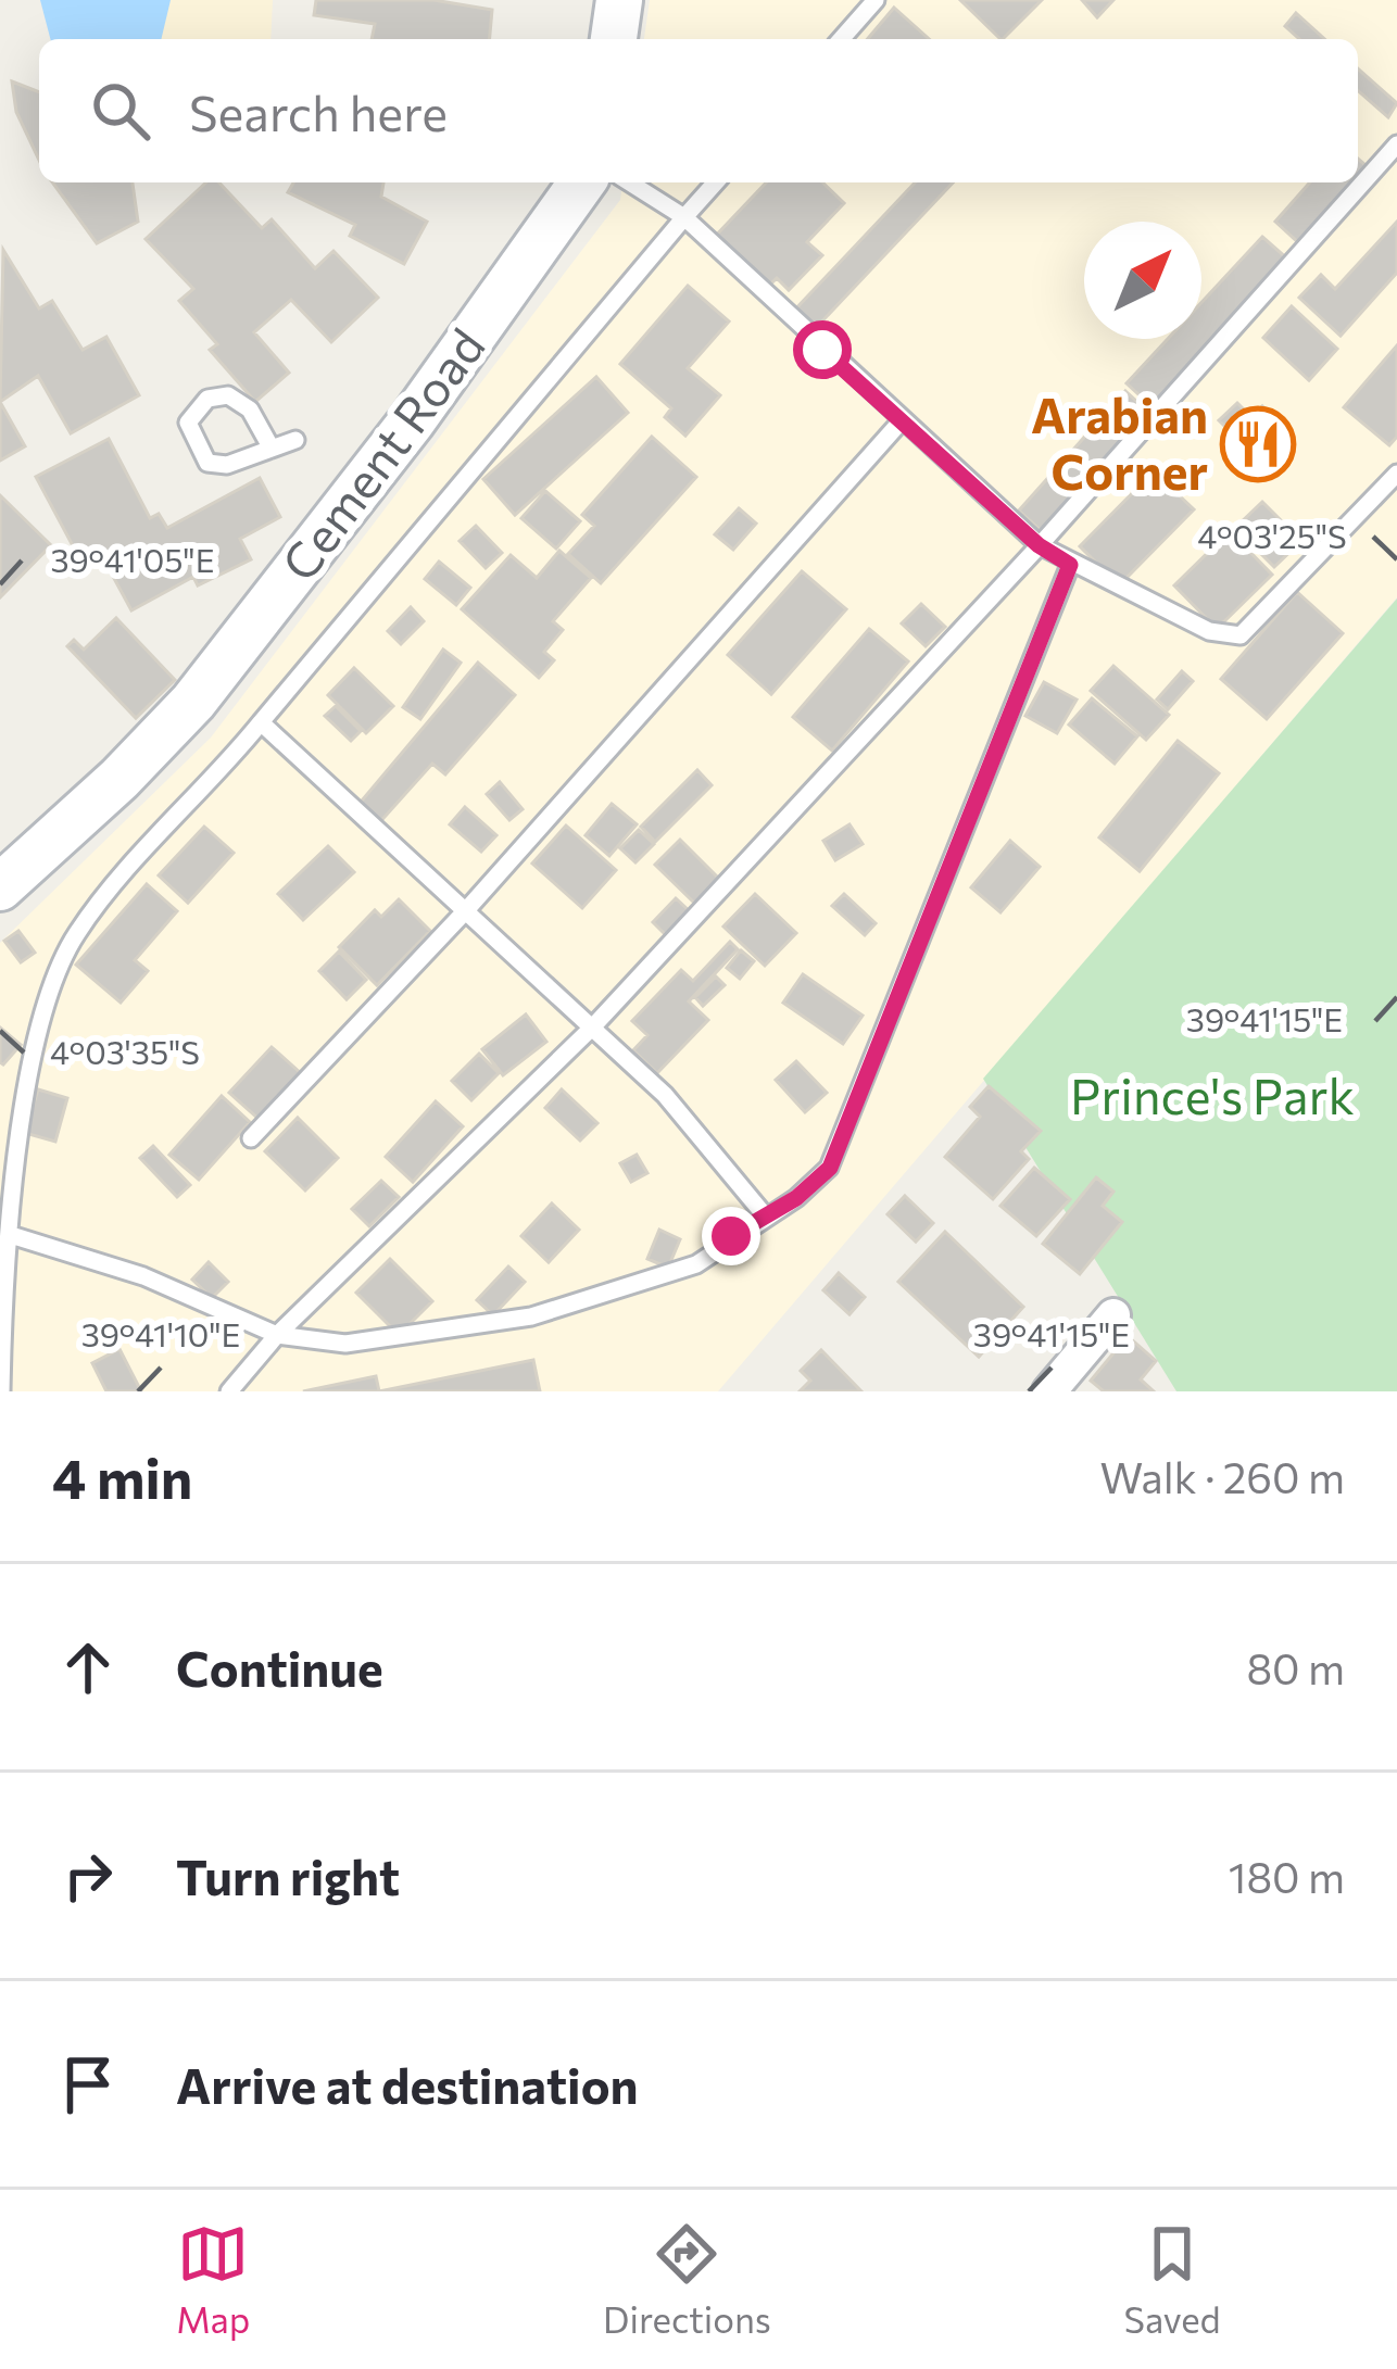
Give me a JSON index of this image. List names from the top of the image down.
{
  "streets": {
    "main road": ["Cement Road"]
  },
  "parks": ["Prince's Park"],
  "places": {
    "restaurant": ["Arabian Corner"]
  },
  "north": "top right",
  "page": {
    "search": "Search here",
    "heading": ["4 min", "Walk · 260 m"],
    "list": [
      ["Continue", "80 m"],
      ["Turn right", "180 m"],
      "Arrive at destination"
    ],
    "nav": ["Map", "Directions", "Saved"]
  },
  "coordinates": [
    "4°03'25\"S",
    "39°41'05\"E",
    "39°41'15\"E",
    "4°03'35\"S",
    "39°41'10\"E"
  ]
}
